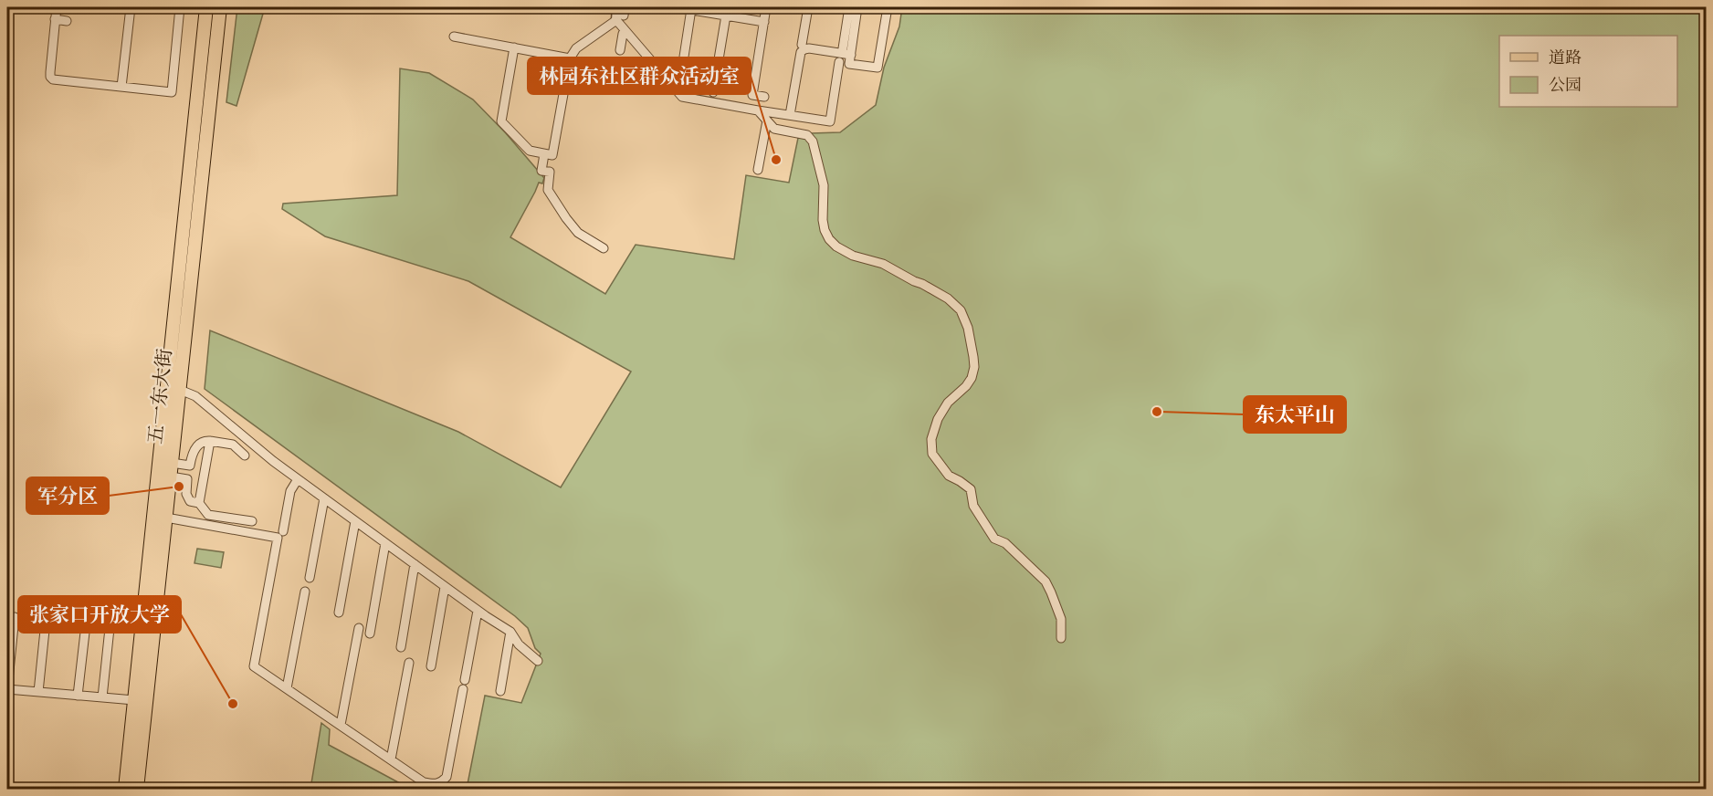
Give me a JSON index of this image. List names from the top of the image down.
{
  "streets": {
    "main road": ["五一东大街"]
  },
  "places": [
    "林园东社区群众活动室",
    "东太平山",
    "军分区",
    "张家口开放大学"
  ],
  "legend": ["道路", "公园"]
}
